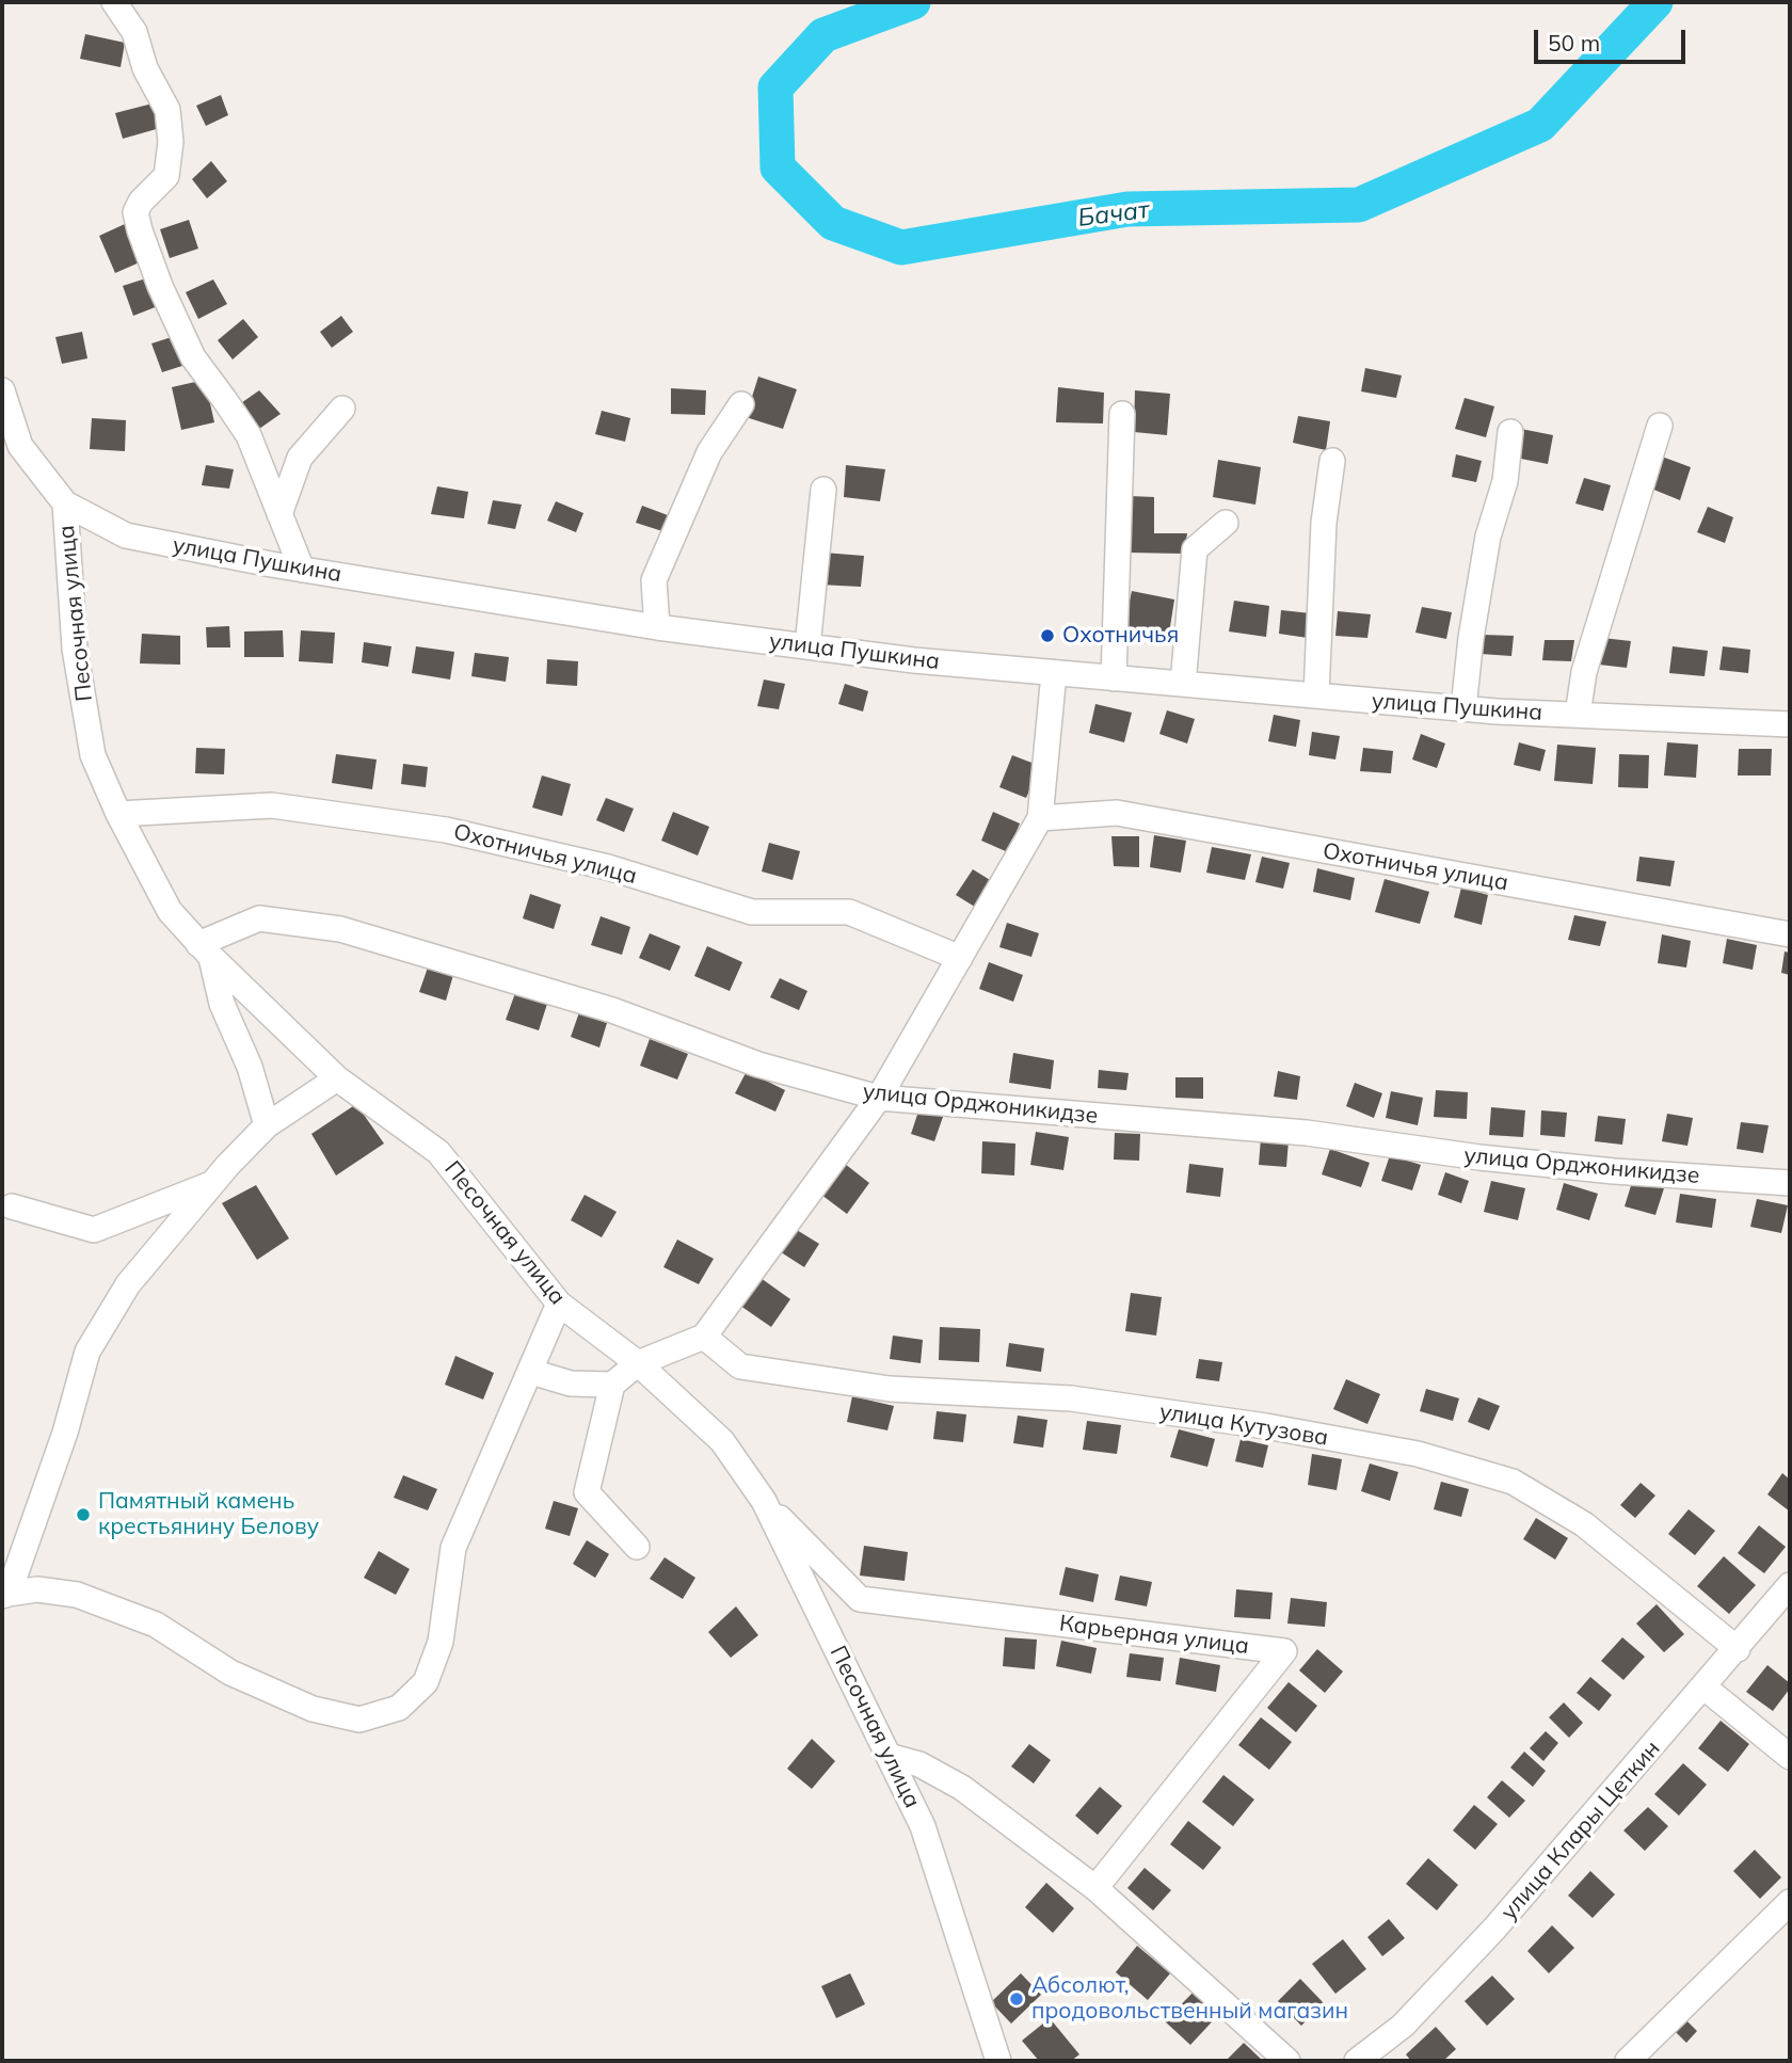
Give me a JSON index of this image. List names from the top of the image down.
{
  "streets": {
    "street": [
      "улица Пушкина",
      "Песочная улица",
      "Охотничья улица",
      "улица Орджоникидзе",
      "улица Кутузова",
      "Карьерная улица",
      "улица Клары Цеткин"
    ]
  },
  "crossings": [
    ["улица Пушкина", "Песочная улица"],
    ["Песочная улица", "Охотничья улица"],
    ["Песочная улица", "улица Орджоникидзе"],
    ["Песочная улица", "Карьерная улица"],
    ["улица Кутузова", "улица Клары Цеткин"]
  ],
  "water": ["Бачат"],
  "places": ["Охотничья", "Памятный камень крестьянину Белову", "Абсолют, продовольственный магазин"],
  "scale_bar": "50 m"
}
